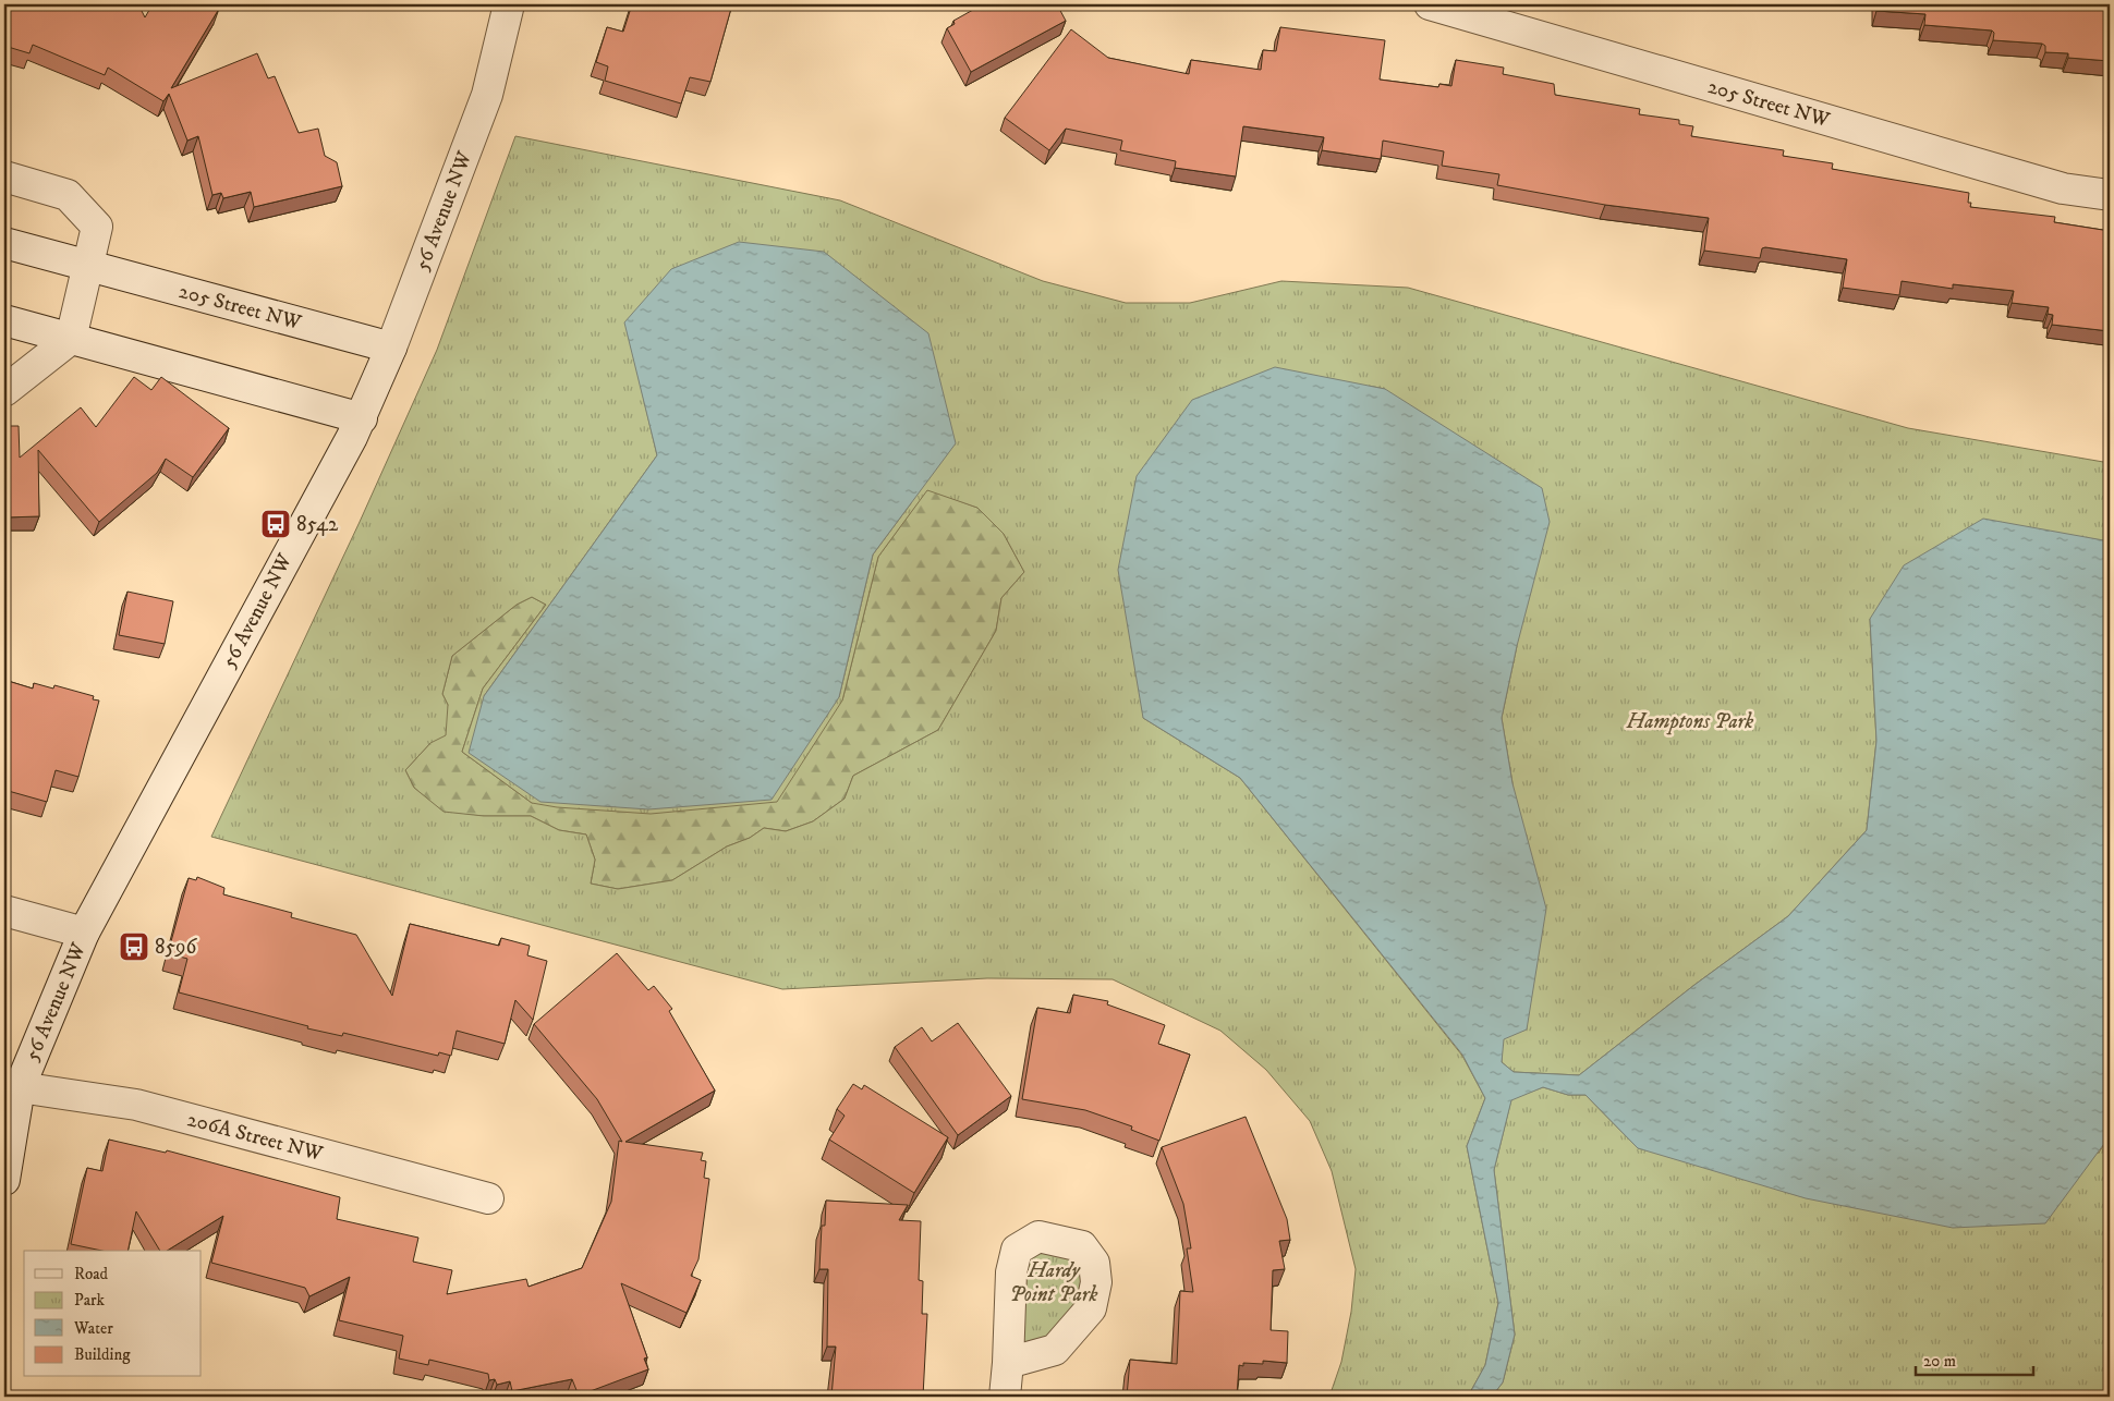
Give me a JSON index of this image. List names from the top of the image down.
{
  "streets": {
    "street": ["205 Street NW", "56 Avenue NW", "206A Street NW"]
  },
  "crossings": [
    ["205 Street NW", "56 Avenue NW"],
    ["56 Avenue NW", "206A Street NW"]
  ],
  "parks": ["Hamptons Park", "Hardy Point Park"],
  "places": {
    "bus stop": ["8542", "8596"]
  },
  "legend": [
    "Road",
    "Park",
    "Water",
    "Building"
  ],
  "scale_bar": "20 m"
}
